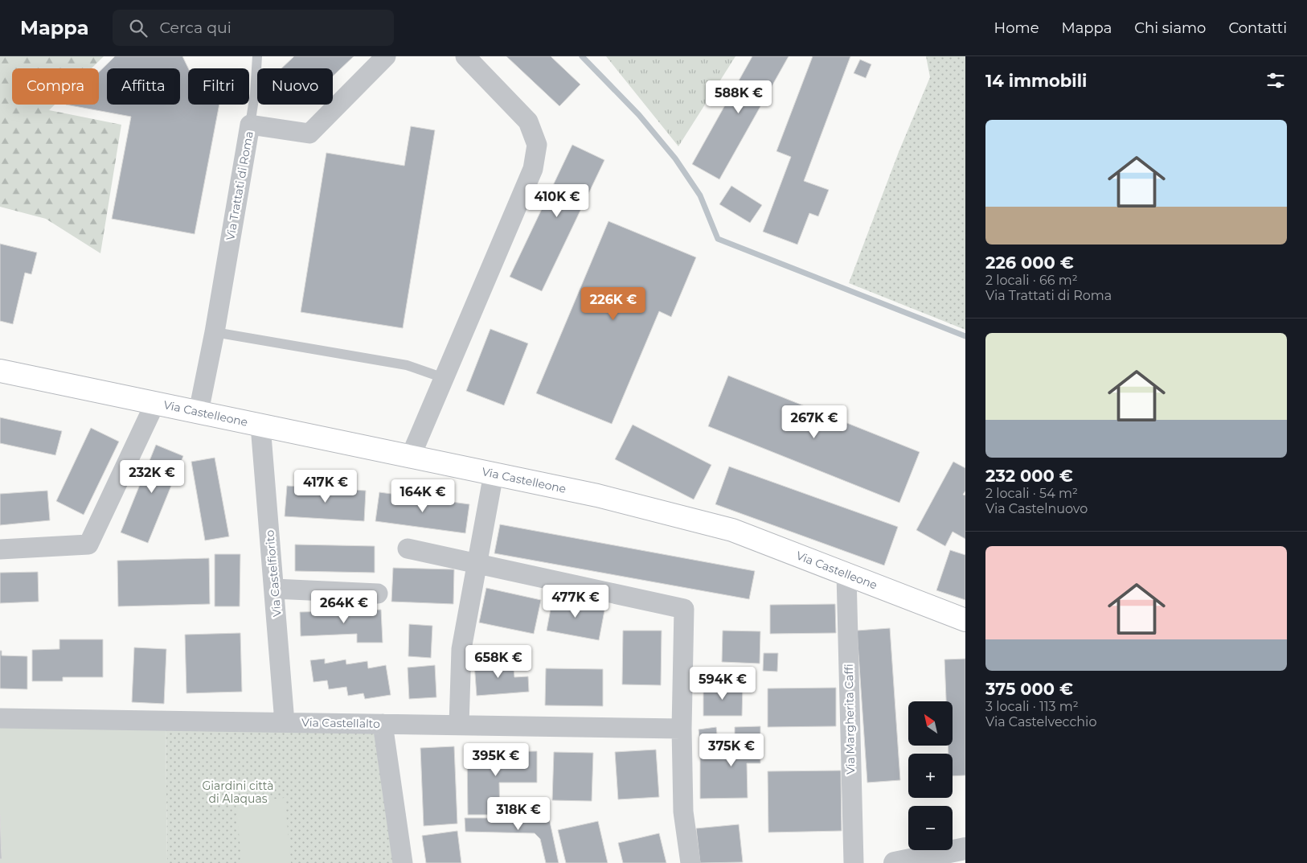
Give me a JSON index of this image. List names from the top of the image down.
{
  "streets": {
    "main road": ["Via Castelleone"],
    "street": [
      "Via Trattati di Roma",
      "Via Castelfiorito",
      "Via Margherita Caffi",
      "Via Castellalto"
    ]
  },
  "crossings": [
    ["Via Trattati di Roma", "Via Castelleone"],
    ["Via Castelleone", "Via Castelfiorito"],
    ["Via Castelleone", "Via Margherita Caffi"],
    ["Via Castelfiorito", "Via Castellalto"]
  ],
  "parks": ["Giardini città di Alaquas"],
  "north": "top left",
  "page": {
    "header": "Mappa",
    "search": "Cerca qui",
    "nav": [
      "Home",
      "Mappa",
      "Chi siamo",
      "Contatti"
    ],
    "heading": "14 immobili",
    "chip": [
      "Compra",
      "Affitta",
      "Filtri",
      "Nuovo"
    ],
    "price": [
      "588K €",
      "410K €",
      "226K €",
      "267K €",
      "232K €",
      "417K €",
      "164K €",
      "477K €",
      "264K €",
      "658K €",
      "594K €",
      "375K €",
      "395K €",
      "318K €"
    ],
    "list": [
      {
        "name": "226 000 €",
        "note": "2 locali · 66 m² · Via Trattati di Roma"
      },
      {
        "name": "232 000 €",
        "note": "2 locali · 54 m² · Via Castelnuovo"
      },
      {
        "name": "375 000 €",
        "note": "3 locali · 113 m² · Via Castelvecchio"
      }
    ],
    "map_buttons": ["+", "−"]
  }
}
